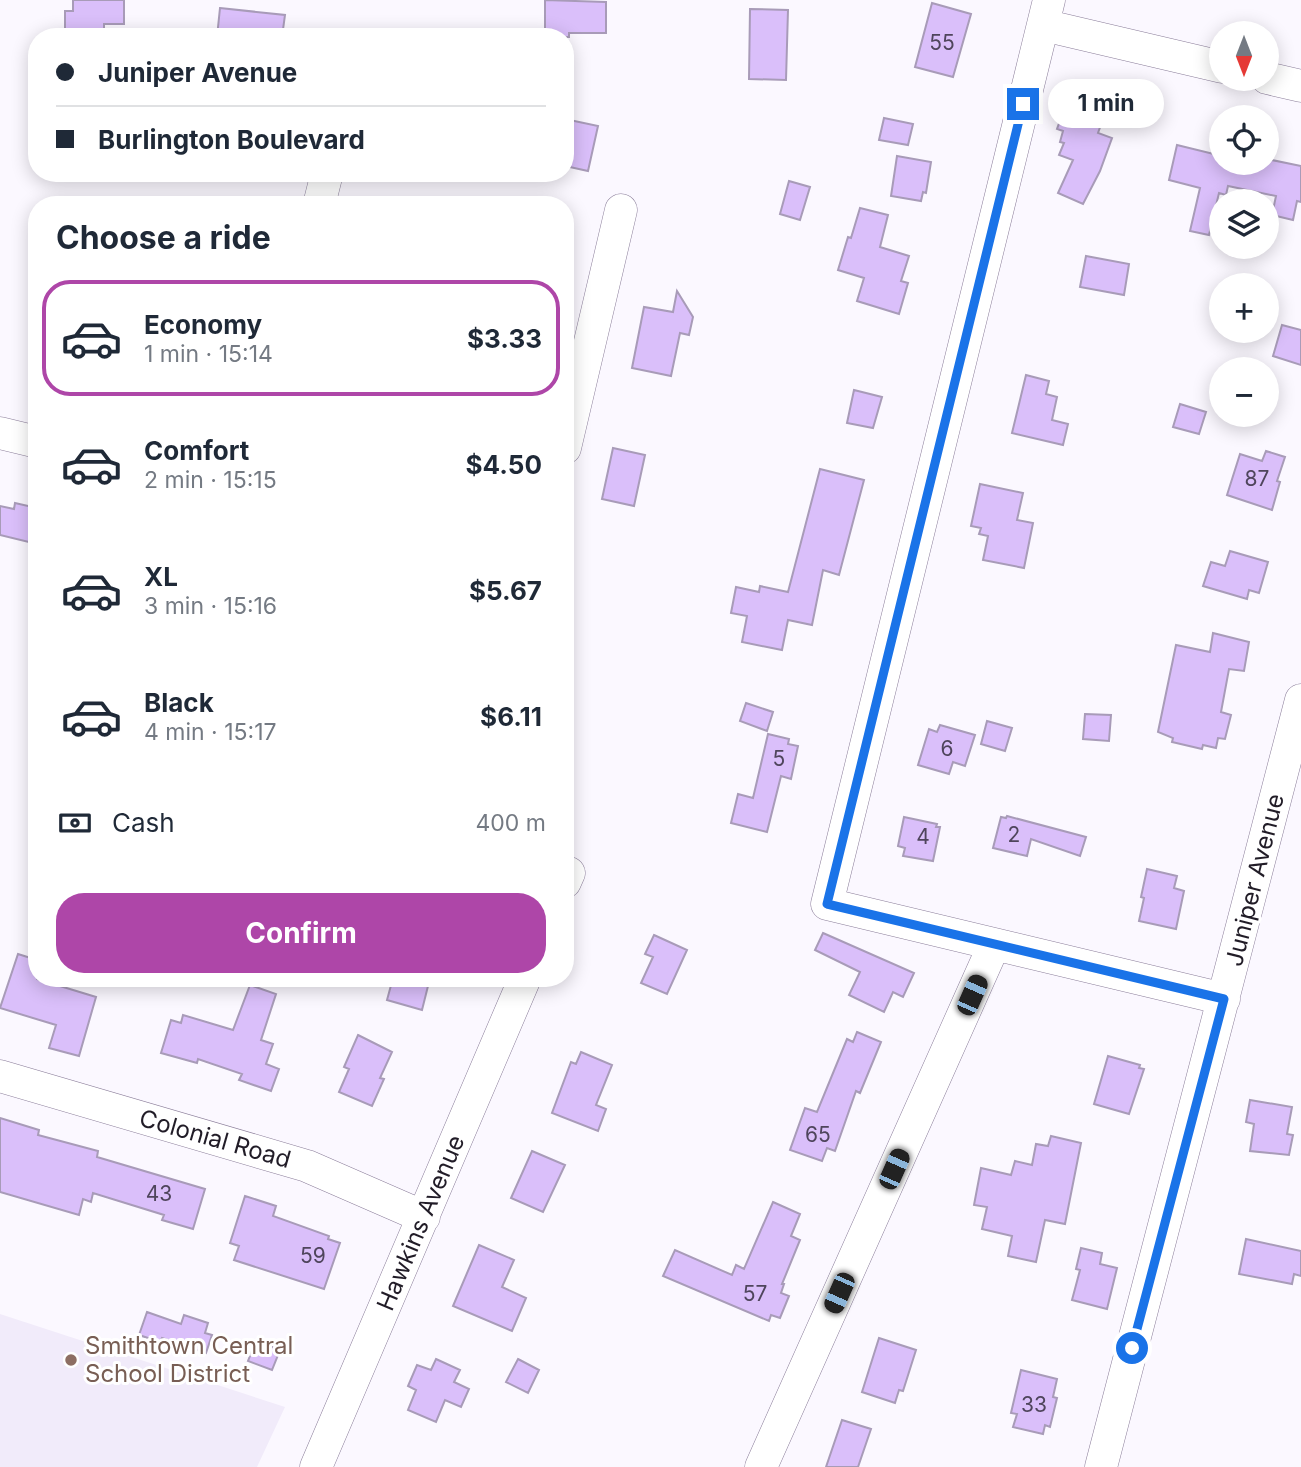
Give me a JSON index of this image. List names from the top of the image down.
{
  "streets": {
    "street": ["Juniper Avenue", "Colonial Road", "Hawkins Avenue"]
  },
  "crossings": [
    ["Colonial Road", "Hawkins Avenue"]
  ],
  "places": ["Smithtown Central School District"],
  "house_numbers": [
    "55",
    "87",
    "6",
    "5",
    "2",
    "4",
    "65",
    "43",
    "59",
    "57",
    "33"
  ],
  "north": "bottom",
  "page": {
    "map_buttons": ["+", "−"],
    "banner": ["Juniper Avenue", "Burlington Boulevard"],
    "bubble": "1 min",
    "heading": "Choose a ride",
    "list": [
      {
        "name": "Economy",
        "note": "1 min · 15:14",
        "value": "$3.33"
      },
      {
        "name": "Comfort",
        "note": "2 min · 15:15",
        "value": "$4.50"
      },
      {
        "name": "XL",
        "note": "3 min · 15:16",
        "value": "$5.67"
      },
      {
        "name": "Black",
        "note": "4 min · 15:17",
        "value": "$6.11"
      }
    ],
    "pay": ["Cash", "400 m"],
    "buttons": "Confirm"
  }
}
